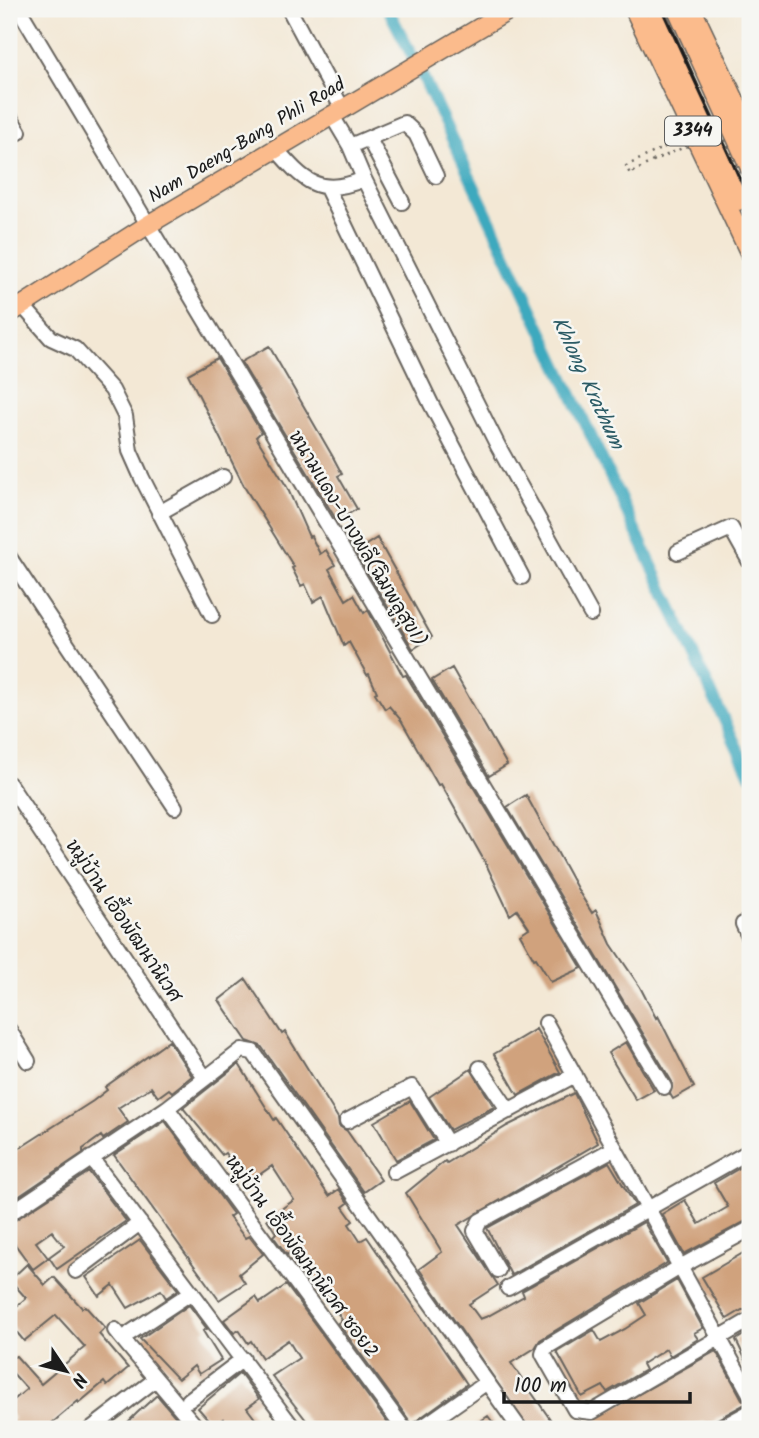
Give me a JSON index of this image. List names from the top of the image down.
{
  "streets": {
    "main road": ["3344", "Nam Daeng-Bang Phli Road"],
    "street": ["หนามแดง-บางพลี(ฉิมพลูสุข1)", "หมู่บ้าน เอื้อพัฒนานิเวศ", "หมู่บ้าน เอื้อพัฒนานิเวศ ซอย2"]
  },
  "crossings": [
    ["Nam Daeng-Bang Phli Road", "หนามแดง-บางพลี(ฉิมพลูสุข1)"]
  ],
  "water": ["Khlong Krathum"],
  "scale_bar": "100 m",
  "north": "bottom right"
}
